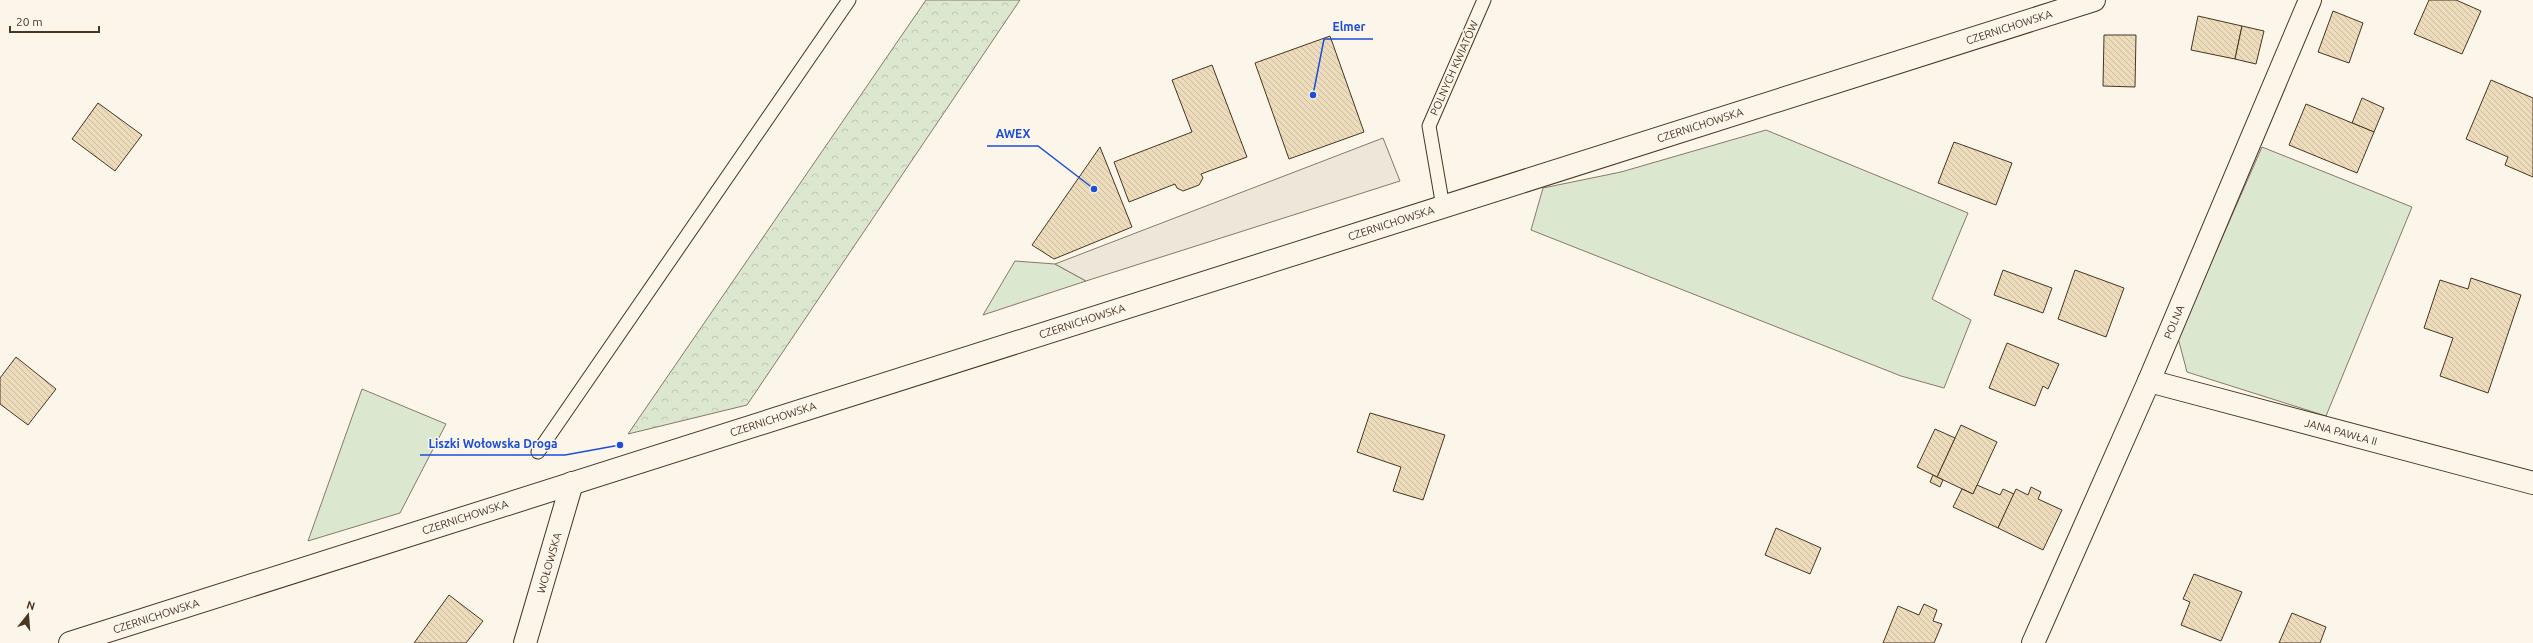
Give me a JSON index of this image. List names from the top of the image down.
{
  "streets": {
    "street": [
      "CZERNICHOWSKA",
      "POLNA",
      "JANA PAWŁA II",
      "WOŁOWSKA"
    ],
    "lane": ["POLNYCH KWIATÓW"]
  },
  "crossings": [
    ["CZERNICHOWSKA", "POLNYCH KWIATÓW"],
    ["CZERNICHOWSKA", "WOŁOWSKA"],
    ["POLNA", "JANA PAWŁA II"]
  ],
  "places": ["Elmer", "AWEX", "Liszki Wołowska Droga"],
  "scale_bar": "20 m",
  "north": "top"
}
